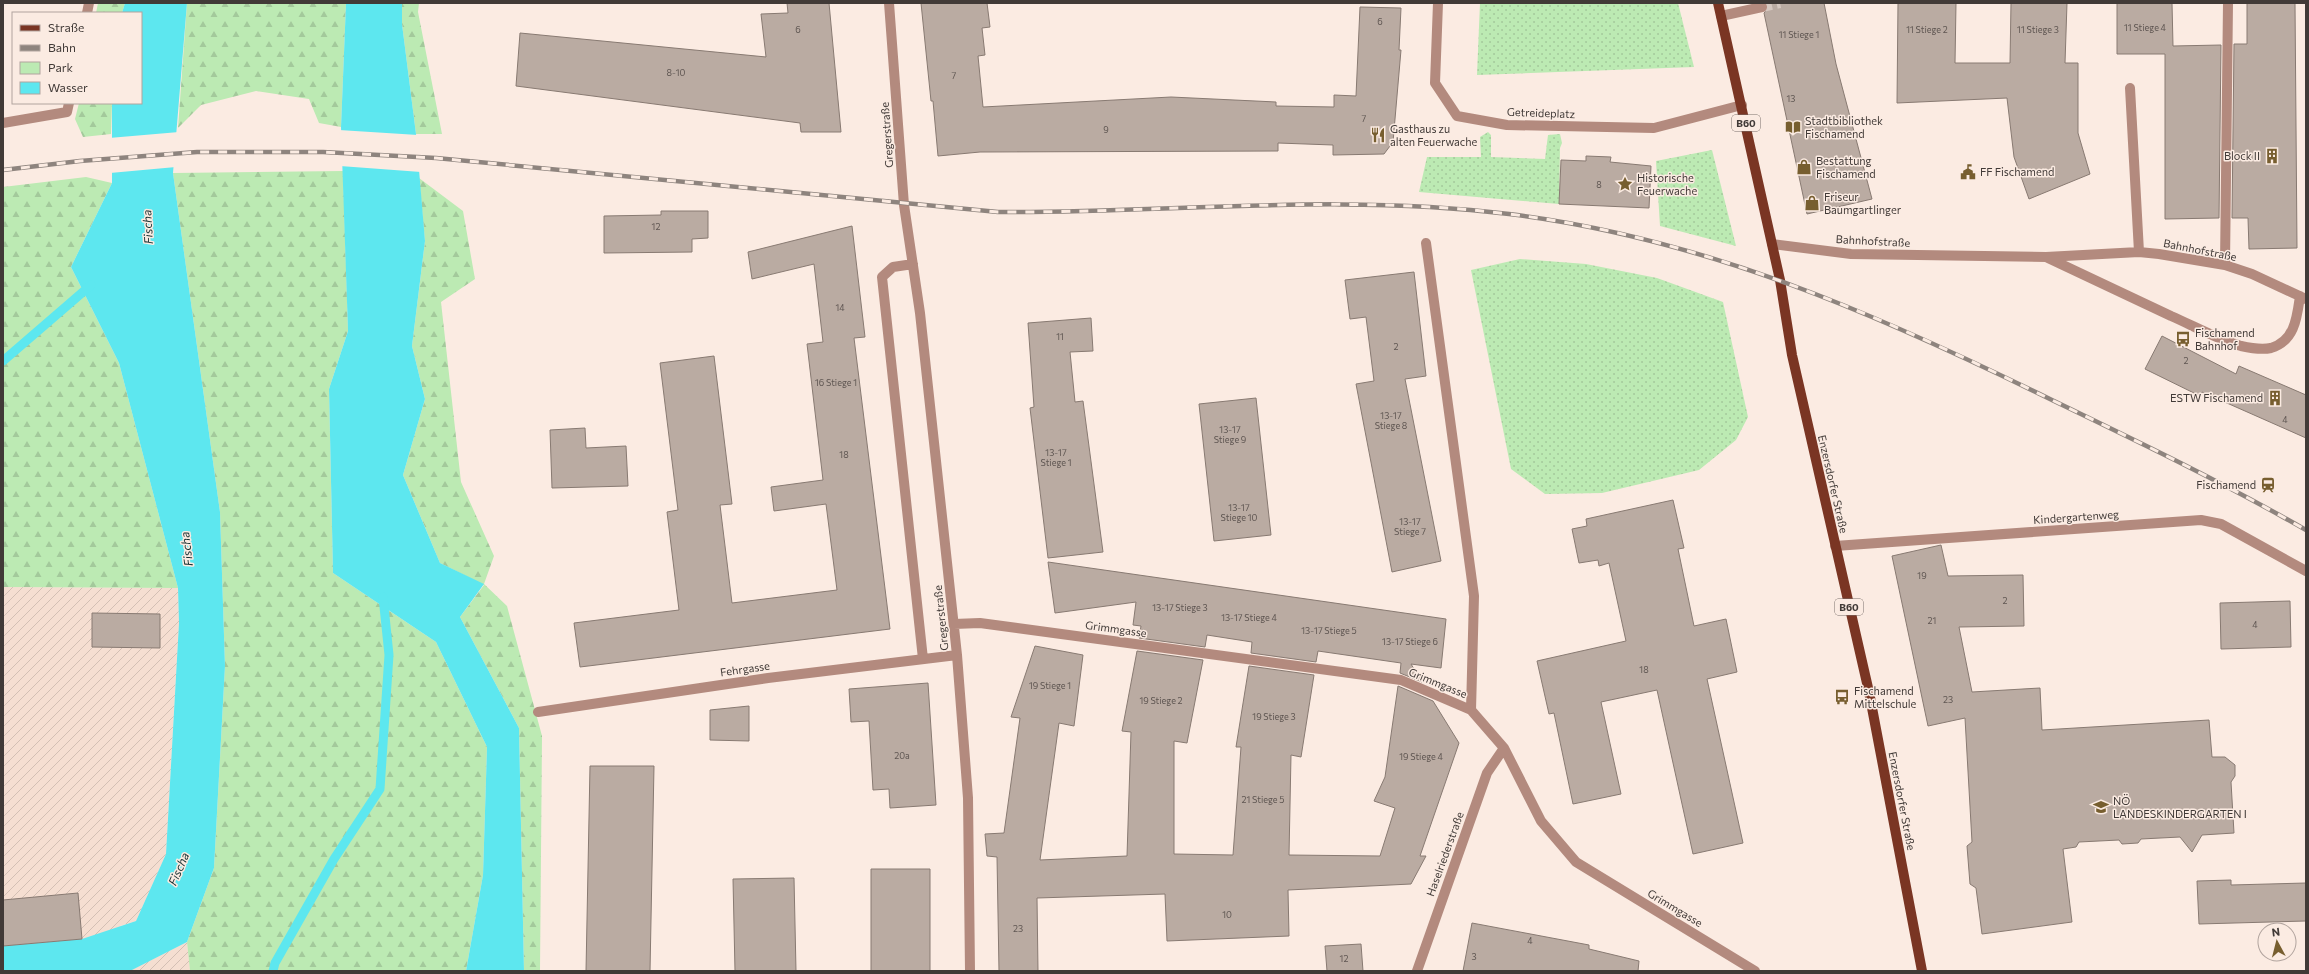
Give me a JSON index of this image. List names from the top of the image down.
{
  "streets": {
    "main road": ["B60", "Enzersdorfer Straße"],
    "street": [
      "Getreideplatz",
      "Gregerstraße",
      "Bahnhofstraße",
      "Kindergartenweg",
      "Grimmgasse",
      "Fehrgasse",
      "Haselriederstraße"
    ]
  },
  "crossings": [
    ["Getreideplatz", "Enzersdorfer Straße"],
    ["Gregerstraße", "Grimmgasse"],
    ["Gregerstraße", "Fehrgasse"],
    ["Bahnhofstraße", "Enzersdorfer Straße"],
    ["Enzersdorfer Straße", "Kindergartenweg"],
    ["Grimmgasse", "Haselriederstraße"]
  ],
  "water": ["Fischa"],
  "places": {
    "library": ["Stadtbibliothek Fischamend"],
    "restaurant": ["Gasthaus zu alten Feuerwache"],
    "building": ["Block II", "ESTW Fischamend"],
    "shop": ["Bestattung Fischamend", "Friseur Baumgartlinger"],
    "public building": ["FF Fischamend"],
    "place": ["Historische Feuerwache"],
    "bus stop": ["Fischamend Bahnhof", "Fischamend Mittelschule"],
    "station": ["Fischamend"],
    "school or university": ["NÖ LANDESKINDERGARTEN I"]
  },
  "house_numbers": [
    "6",
    "11 Stiege 4",
    "6",
    "11 Stiege 2",
    "11 Stiege 3",
    "11 Stiege 1",
    "8-10",
    "7",
    "13",
    "7",
    "9",
    "8",
    "12",
    "14",
    "11",
    "2",
    "2",
    "16 Stiege 1",
    "13-17 Stiege 8",
    "4",
    "13-17 Stiege 9",
    "13-17 Stiege 1",
    "18",
    "13-17 Stiege 10",
    "13-17 Stiege 7",
    "19",
    "2",
    "13-17 Stiege 3",
    "13-17 Stiege 4",
    "21",
    "4",
    "13-17 Stiege 5",
    "13-17 Stiege 6",
    "18",
    "19 Stiege 1",
    "23",
    "19 Stiege 2",
    "19 Stiege 3",
    "20a",
    "19 Stiege 4",
    "21 Stiege 5",
    "10",
    "23",
    "4",
    "3",
    "12"
  ],
  "legend": [
    "Straße",
    "Bahn",
    "Park",
    "Wasser"
  ],
  "north": "top"
}
